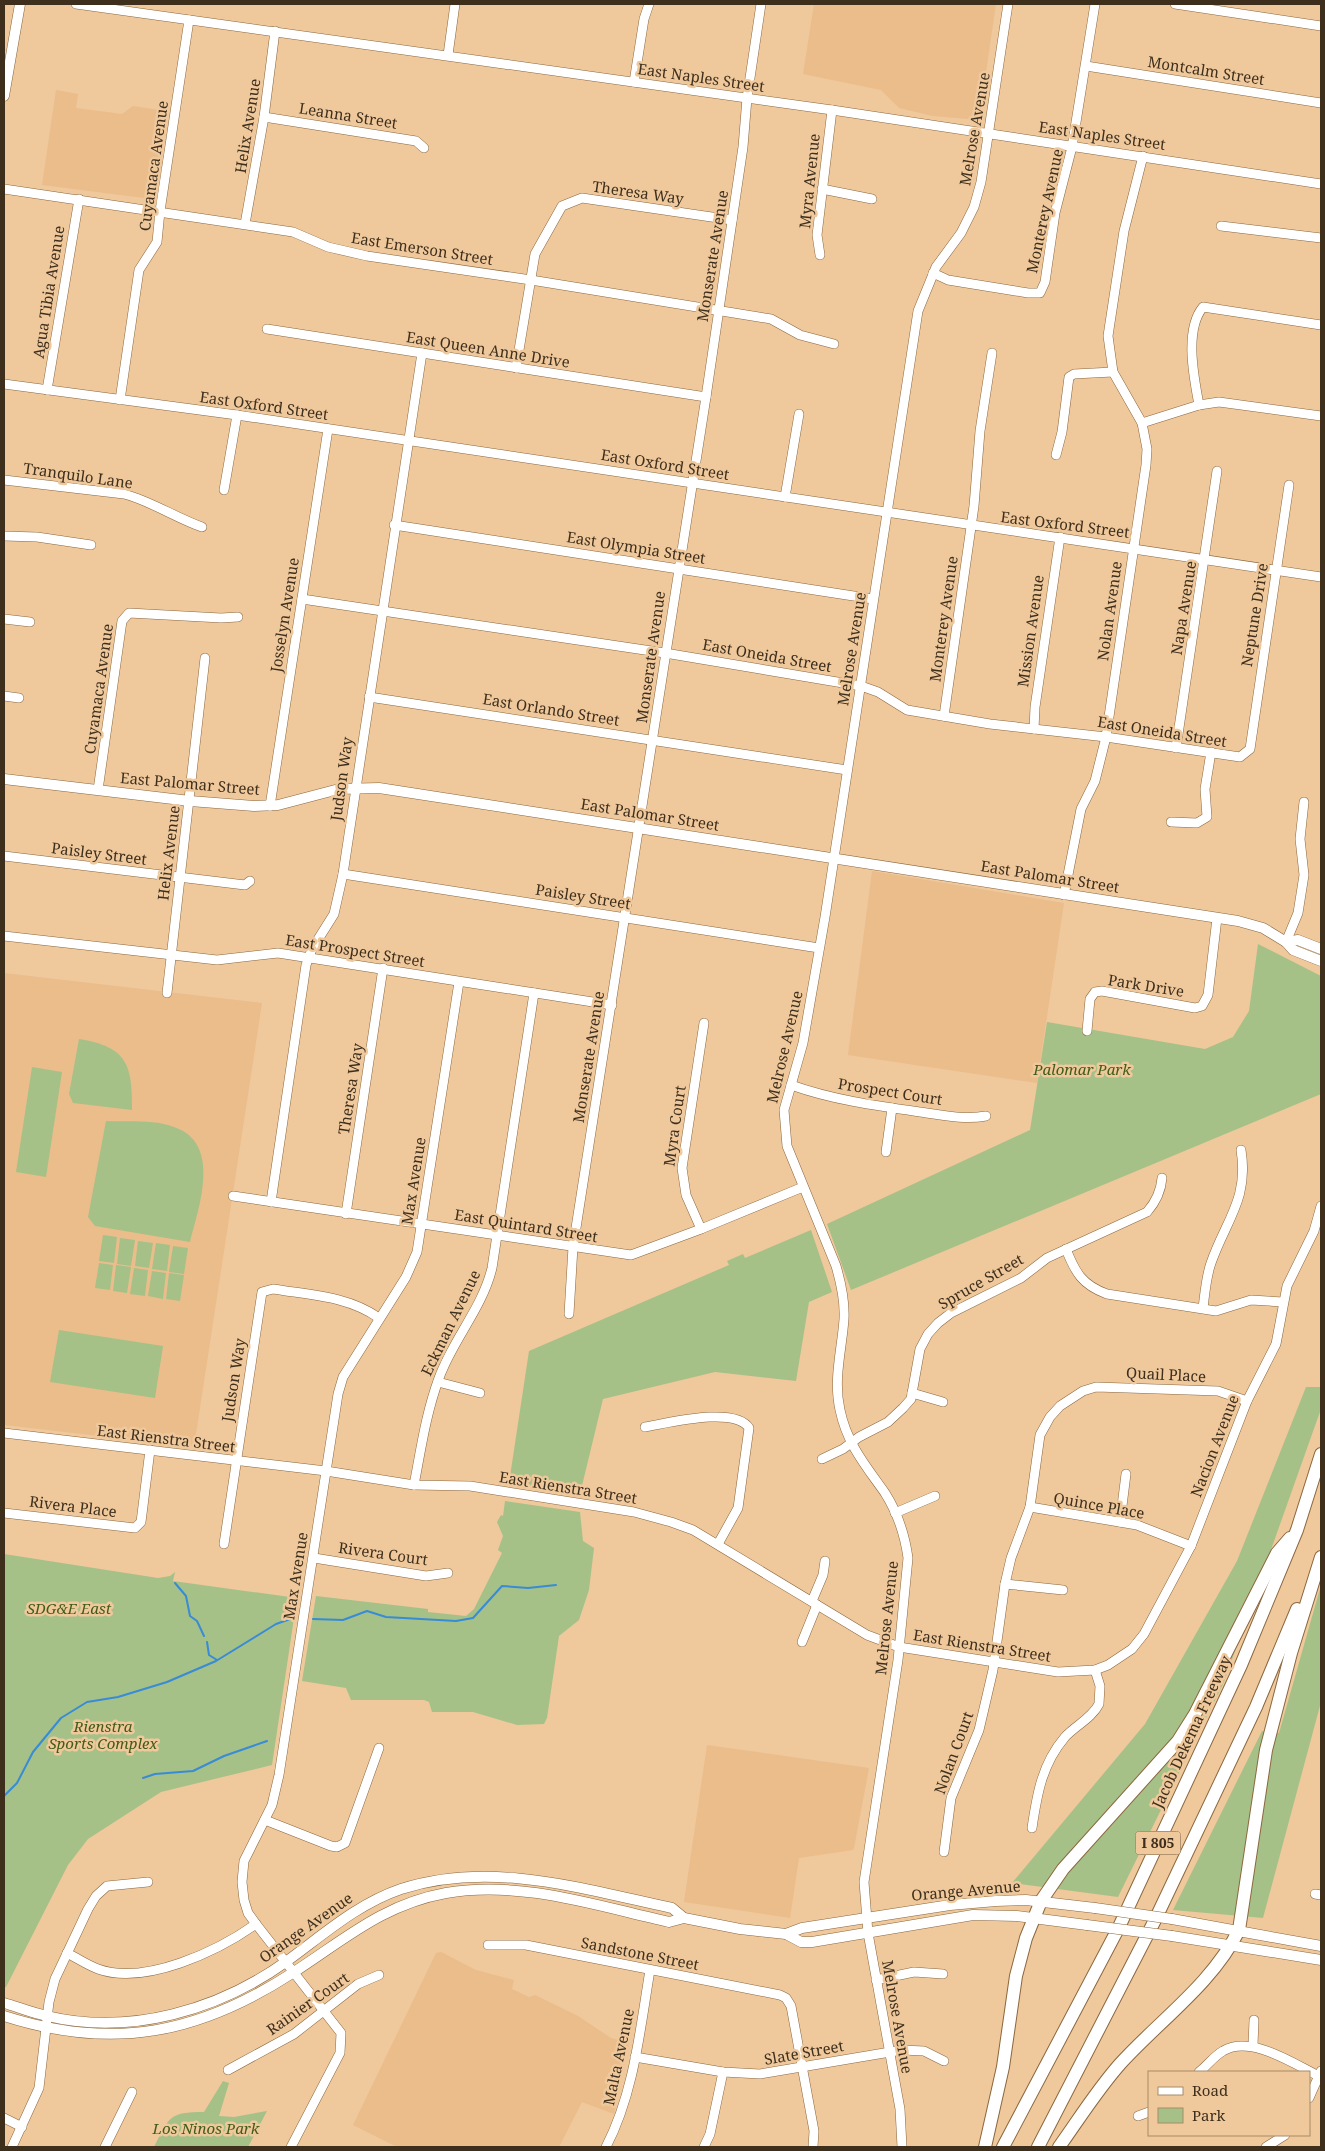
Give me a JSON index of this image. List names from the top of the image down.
{
  "streets": {
    "highway": ["Jacob Dekema Freeway", "I 805"],
    "main road": ["East Palomar Street", "Orange Avenue"],
    "street": [
      "Montcalm Street",
      "East Naples Street",
      "Leanna Street",
      "Helix Avenue",
      "Melrose Avenue",
      "Cuyamaca Avenue",
      "Myra Avenue",
      "Theresa Way",
      "Monterey Avenue",
      "East Emerson Street",
      "Monserate Avenue",
      "Agua Tibia Avenue",
      "East Queen Anne Drive",
      "East Oxford Street",
      "Tranquilo Lane",
      "East Olympia Street",
      "Napa Avenue",
      "Nolan Avenue",
      "Josselyn Avenue",
      "Neptune Drive",
      "Mission Avenue",
      "East Oneida Street",
      "East Orlando Street",
      "Judson Way",
      "Paisley Street",
      "East Prospect Street",
      "Park Drive",
      "Prospect Court",
      "Myra Court",
      "Max Avenue",
      "East Quintard Street",
      "Spruce Street",
      "Eckman Avenue",
      "Quail Place",
      "East Rienstra Street",
      "Nacion Avenue",
      "Quince Place",
      "Rivera Place",
      "Rivera Court",
      "Nolan Court",
      "Sandstone Street",
      "Rainier Court",
      "Slate Street",
      "Malta Avenue"
    ]
  },
  "crossings": [
    ["Montcalm Street", "Monterey Avenue"],
    ["East Naples Street", "Helix Avenue"],
    ["East Naples Street", "Melrose Avenue"],
    ["East Naples Street", "Cuyamaca Avenue"],
    ["East Naples Street", "Myra Avenue"],
    ["East Naples Street", "Monterey Avenue"],
    ["East Naples Street", "Monserate Avenue"],
    ["East Naples Street", "Nolan Avenue"],
    ["Leanna Street", "Helix Avenue"],
    ["Helix Avenue", "East Emerson Street"],
    ["Helix Avenue", "East Palomar Street"],
    ["Helix Avenue", "Paisley Street"],
    ["Helix Avenue", "East Prospect Street"],
    ["Melrose Avenue", "Monterey Avenue"],
    ["Melrose Avenue", "East Oxford Street"],
    ["Melrose Avenue", "East Olympia Street"],
    ["Melrose Avenue", "East Oneida Street"],
    ["Melrose Avenue", "East Orlando Street"],
    ["Melrose Avenue", "East Palomar Street"],
    ["Melrose Avenue", "Paisley Street"],
    ["Melrose Avenue", "Prospect Court"],
    ["Melrose Avenue", "East Quintard Street"],
    ["Melrose Avenue", "Spruce Street"],
    ["Melrose Avenue", "East Rienstra Street"],
    ["Melrose Avenue", "Orange Avenue"],
    ["Melrose Avenue", "Slate Street"],
    ["Cuyamaca Avenue", "East Emerson Street"],
    ["Cuyamaca Avenue", "East Oxford Street"],
    ["Cuyamaca Avenue", "East Palomar Street"],
    ["Theresa Way", "East Emerson Street"],
    ["Theresa Way", "Monserate Avenue"],
    ["Theresa Way", "East Queen Anne Drive"],
    ["Theresa Way", "East Prospect Street"],
    ["Theresa Way", "East Quintard Street"],
    ["Monterey Avenue", "East Oxford Street"],
    ["Monterey Avenue", "East Oneida Street"],
    ["East Emerson Street", "Monserate Avenue"],
    ["East Emerson Street", "Agua Tibia Avenue"],
    ["Monserate Avenue", "East Queen Anne Drive"],
    ["Monserate Avenue", "East Oxford Street"],
    ["Monserate Avenue", "East Olympia Street"],
    ["Monserate Avenue", "East Oneida Street"],
    ["Monserate Avenue", "East Orlando Street"],
    ["Monserate Avenue", "East Palomar Street"],
    ["Monserate Avenue", "Paisley Street"],
    ["Monserate Avenue", "East Prospect Street"],
    ["Monserate Avenue", "East Quintard Street"],
    ["Agua Tibia Avenue", "East Oxford Street"],
    ["East Queen Anne Drive", "Judson Way"],
    ["East Oxford Street", "Napa Avenue"],
    ["East Oxford Street", "Nolan Avenue"],
    ["East Oxford Street", "Josselyn Avenue"],
    ["East Oxford Street", "Neptune Drive"],
    ["East Oxford Street", "Mission Avenue"],
    ["East Oxford Street", "Judson Way"],
    ["East Olympia Street", "Judson Way"],
    ["Napa Avenue", "East Oneida Street"],
    ["Nolan Avenue", "East Oneida Street"],
    ["Nolan Avenue", "East Palomar Street"],
    ["Josselyn Avenue", "East Oneida Street"],
    ["Josselyn Avenue", "East Palomar Street"],
    ["Neptune Drive", "East Oneida Street"],
    ["Mission Avenue", "East Oneida Street"],
    ["East Oneida Street", "Judson Way"],
    ["East Orlando Street", "Judson Way"],
    ["Judson Way", "East Palomar Street"],
    ["Judson Way", "Paisley Street"],
    ["Judson Way", "East Prospect Street"],
    ["Judson Way", "Max Avenue"],
    ["Judson Way", "East Quintard Street"],
    ["Judson Way", "East Rienstra Street"],
    ["East Palomar Street", "Park Drive"],
    ["East Prospect Street", "Max Avenue"],
    ["East Prospect Street", "Eckman Avenue"],
    ["Myra Court", "East Quintard Street"],
    ["Max Avenue", "East Quintard Street"],
    ["Max Avenue", "East Rienstra Street"],
    ["Max Avenue", "Rivera Court"],
    ["Max Avenue", "Orange Avenue"],
    ["Max Avenue", "Rainier Court"],
    ["East Quintard Street", "Eckman Avenue"],
    ["Eckman Avenue", "East Rienstra Street"],
    ["Quail Place", "Nacion Avenue"],
    ["Quail Place", "Quince Place"],
    ["East Rienstra Street", "Nacion Avenue"],
    ["East Rienstra Street", "Rivera Place"],
    ["East Rienstra Street", "Nolan Court"],
    ["Nacion Avenue", "Quince Place"],
    ["Sandstone Street", "Slate Street"],
    ["Sandstone Street", "Malta Avenue"],
    ["Slate Street", "Malta Avenue"]
  ],
  "parks": [
    "Palomar Park",
    "SDG&E East",
    "Rienstra Sports Complex",
    "Los Ninos Park"
  ],
  "legend": ["Road", "Park"]
}
